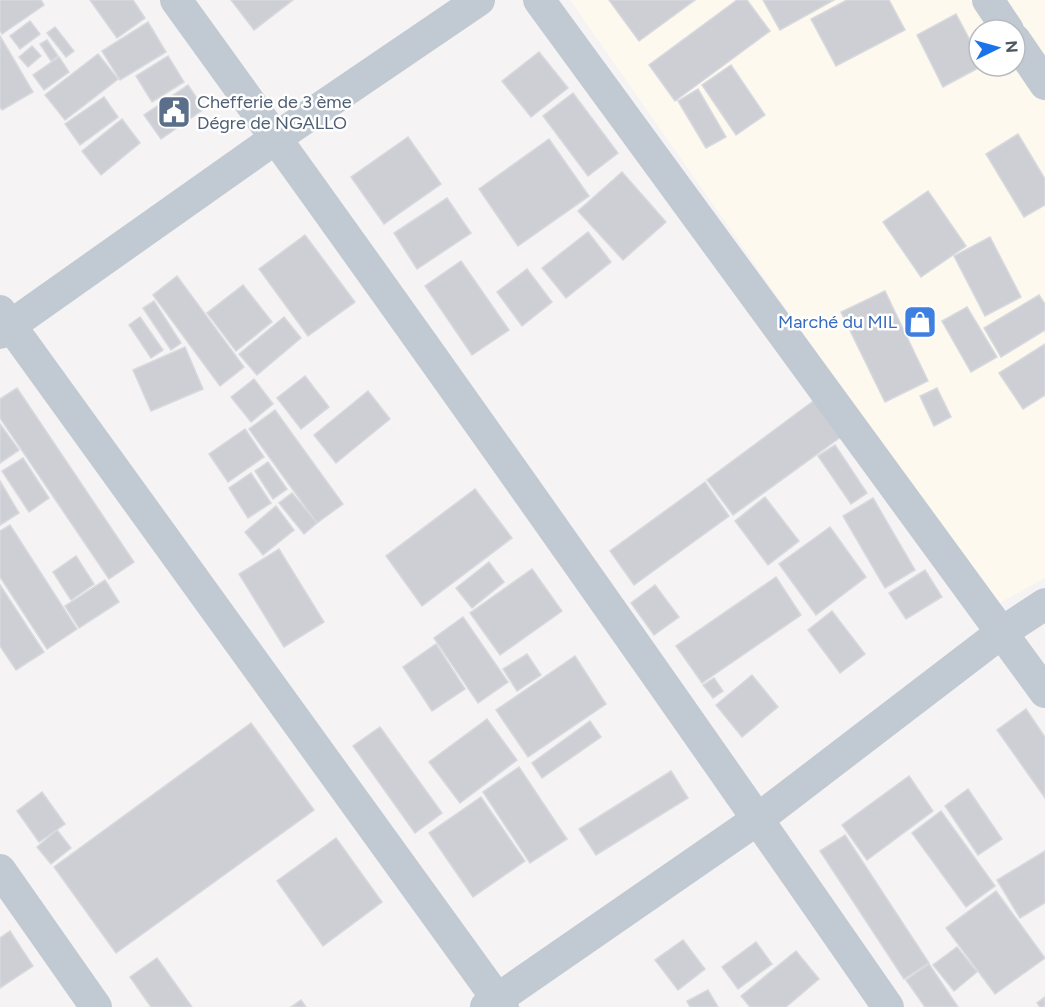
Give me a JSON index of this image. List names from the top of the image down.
{
  "places": {
    "public building": ["Chefferie de 3 ème Dégre de NGALLO"],
    "shop": ["Marché du MIL"]
  },
  "north": "right"
}
